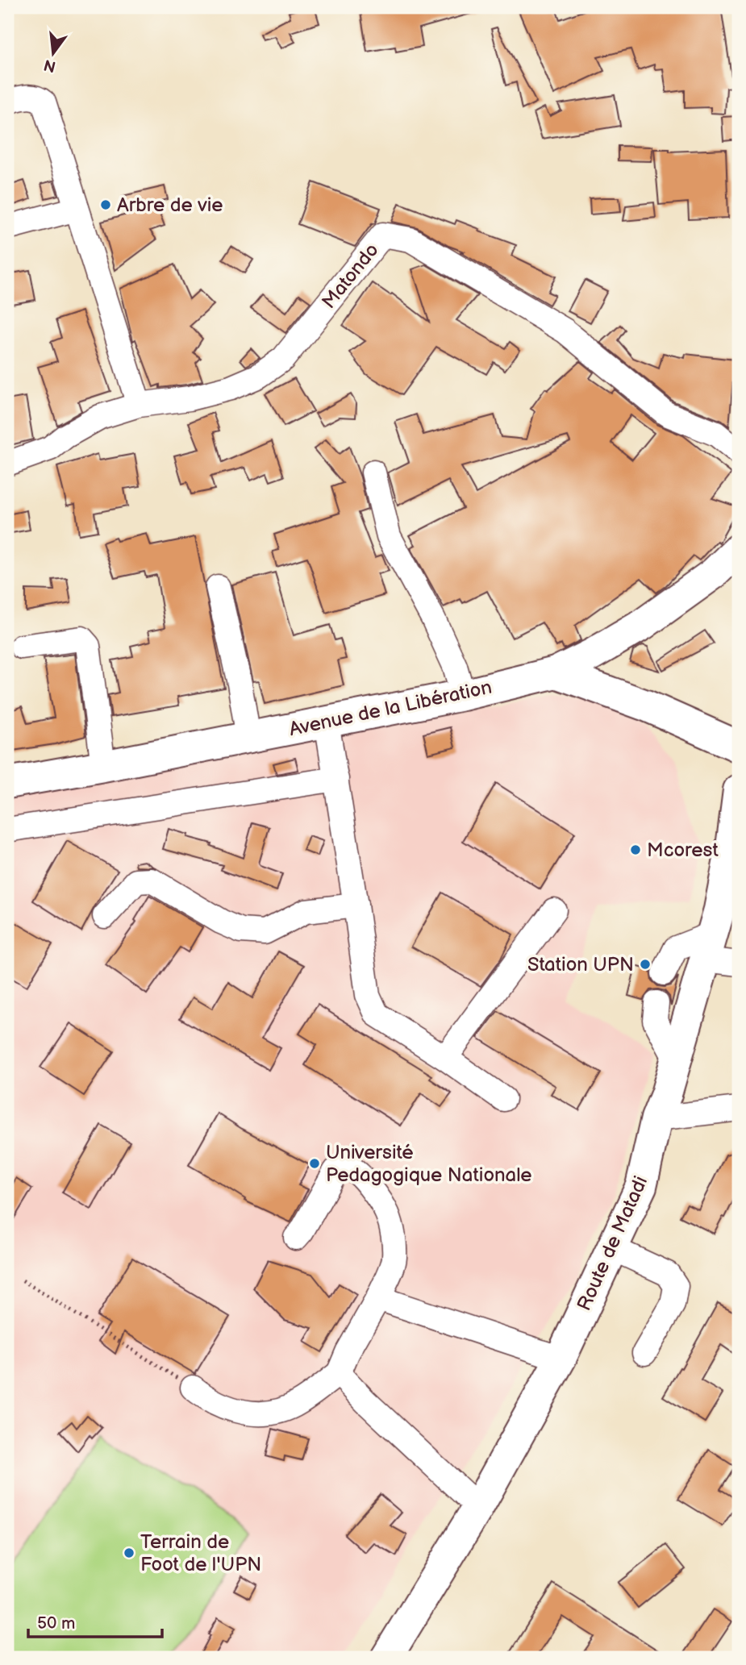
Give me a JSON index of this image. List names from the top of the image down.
{
  "streets": {
    "main road": ["Avenue de la Libération", "Route de Matadi"],
    "street": ["Matondo"]
  },
  "places": [
    "Arbre de vie",
    "Mcorest",
    "Station UPN",
    "Université Pedagogique Nationale",
    "Terrain de Foot de l'UPN"
  ],
  "scale_bar": "50 m",
  "north": "bottom"
}
